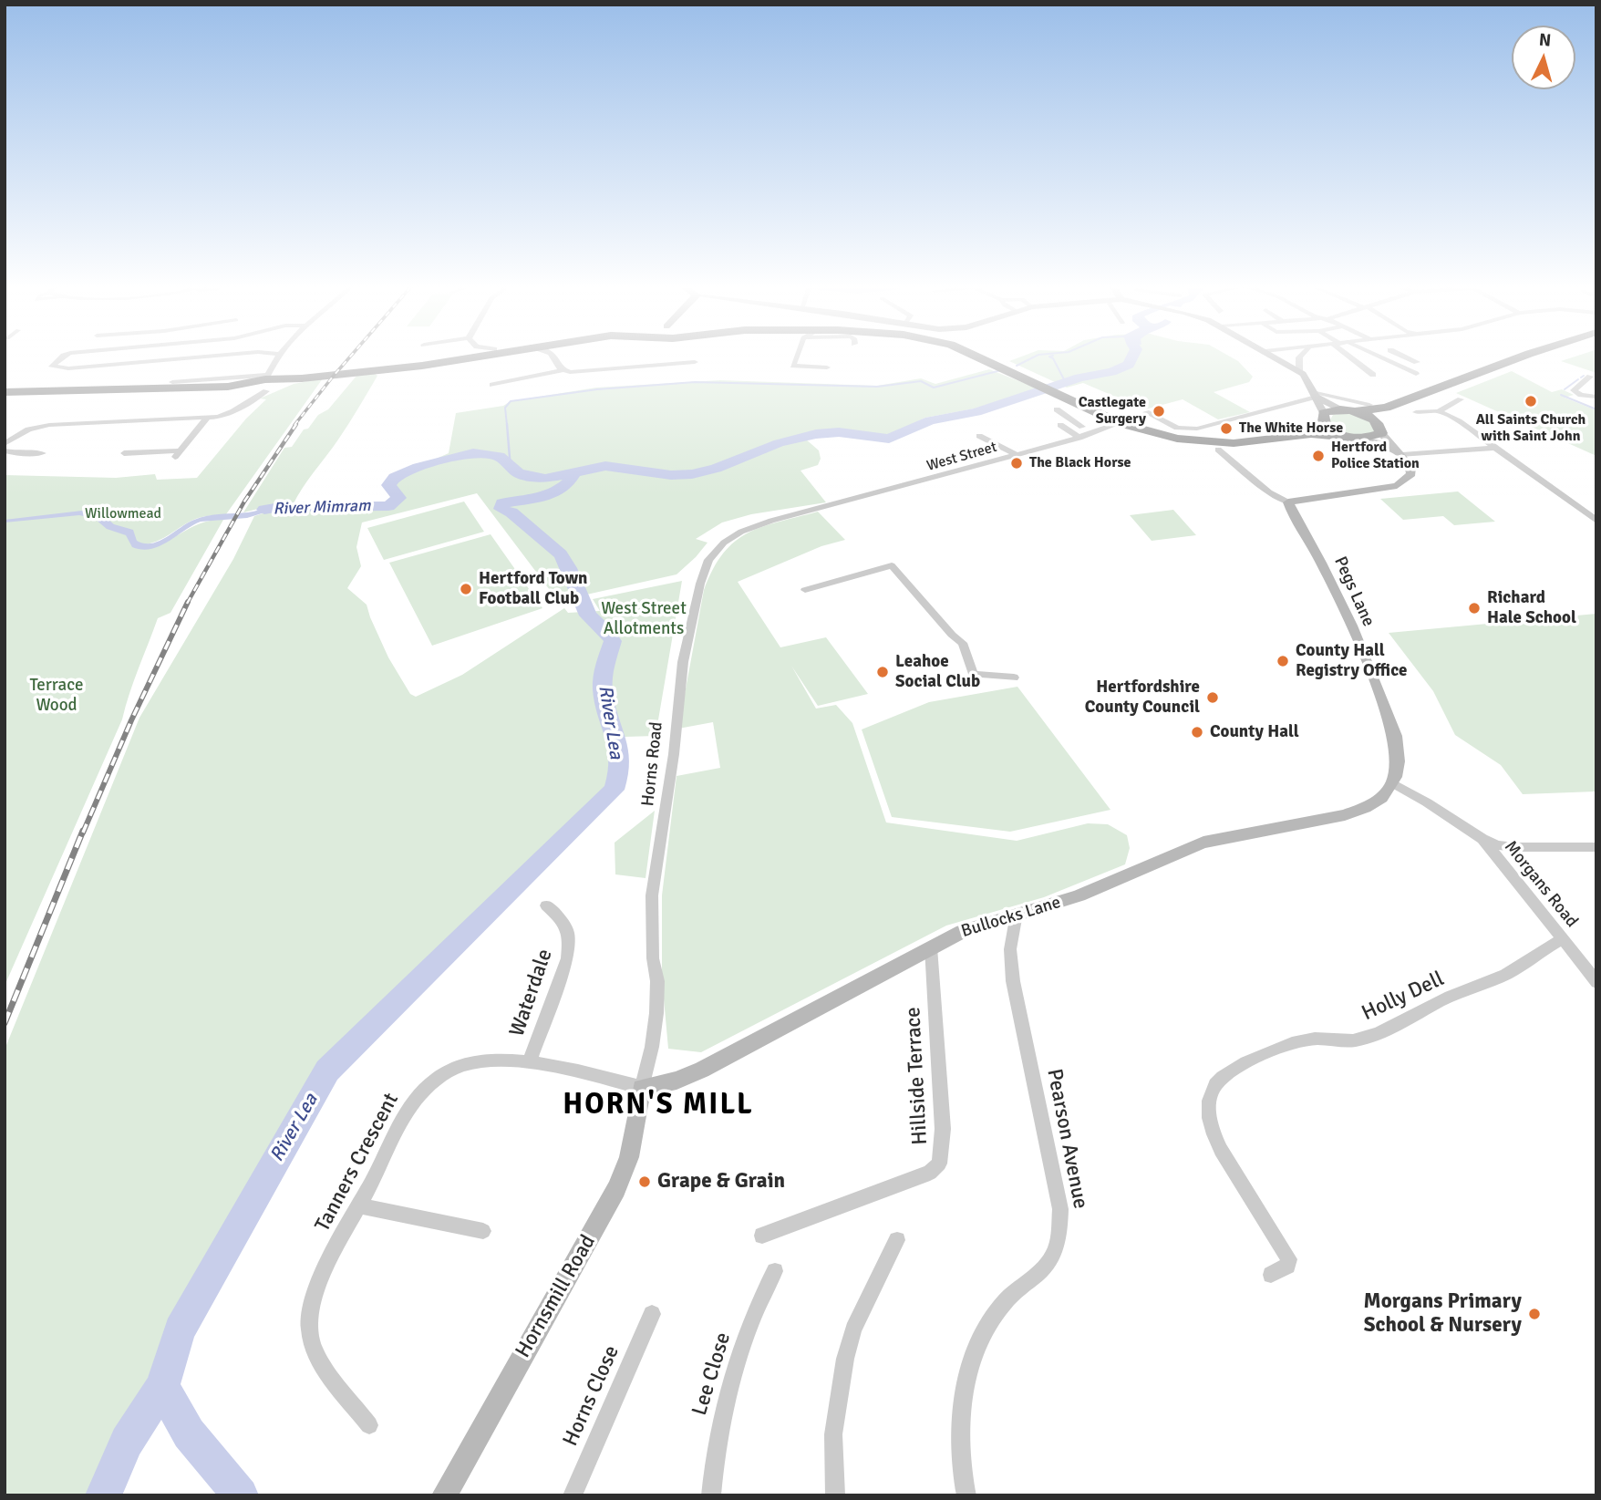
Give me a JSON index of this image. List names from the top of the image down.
{
  "streets": {
    "main road": ["Pegs Lane", "Bullocks Lane", "Hornsmill Road"],
    "street": [
      "West Street",
      "Horns Road",
      "Morgans Road",
      "Waterdale",
      "Holly Dell",
      "Hillside Terrace",
      "Pearson Avenue",
      "Tanners Crescent",
      "Lee Close",
      "Horns Close"
    ]
  },
  "crossings": [
    ["West Street", "Horns Road"],
    ["Pegs Lane", "Bullocks Lane"],
    ["Horns Road", "Bullocks Lane"],
    ["Horns Road", "Tanners Crescent"],
    ["Horns Road", "Hornsmill Road"],
    ["Morgans Road", "Holly Dell"],
    ["Bullocks Lane", "Hillside Terrace"],
    ["Bullocks Lane", "Pearson Avenue"],
    ["Bullocks Lane", "Tanners Crescent"],
    ["Bullocks Lane", "Hornsmill Road"],
    ["Waterdale", "Tanners Crescent"],
    ["Tanners Crescent", "Hornsmill Road"]
  ],
  "districts": ["HORN'S MILL"],
  "water": ["River Mimram", "River Lea"],
  "parks": ["Willowmead", "West Street Allotments", "Terrace Wood"],
  "places": [
    "All Saints Church with Saint John",
    "Castlegate Surgery",
    "The White Horse",
    "Hertford Police Station",
    "The Black Horse",
    "Hertford Town Football Club",
    "Richard Hale School",
    "County Hall Registry Office",
    "Leahoe Social Club",
    "Hertfordshire County Council",
    "County Hall",
    "Grape & Grain",
    "Morgans Primary School & Nursery"
  ],
  "north": "top"
}
